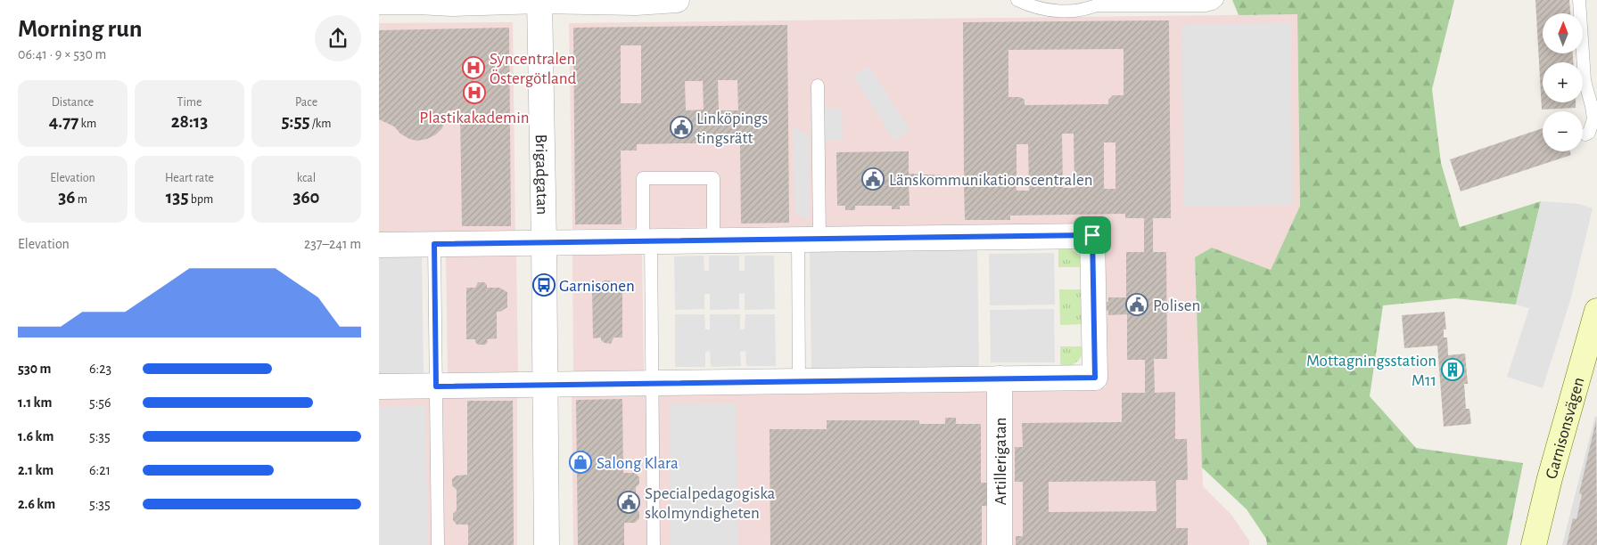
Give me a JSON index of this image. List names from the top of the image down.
{
  "streets": {
    "street": ["Brigadgatan", "Garnisonsvägen", "Artillerigatan"]
  },
  "places": {
    "hospital": ["Syncentralen Östergötland", "Plastikakademin"],
    "public building": [
      "Linköpings tingsrätt",
      "Länskommunikationscentralen",
      "Polisen",
      "Specialpedagogiska skolmyndigheten"
    ],
    "bus stop": ["Garnisonen"],
    "building": ["Mottagningsstation M11"],
    "shop": ["Salong Klara"]
  },
  "north": "top",
  "page": {
    "heading": ["Morning run", "06:41 · 9 × 530 m"],
    "map_buttons": ["+", "−"],
    "stats": [
      ["Distance", "4.77 km"],
      ["Time", "28:13"],
      ["Pace", "5:55 /km"],
      ["Elevation", "36 m"],
      ["Heart rate", "135 bpm"],
      ["kcal", "360"]
    ],
    "chart": ["Elevation", "237–241 m"],
    "list": [
      {
        "name": "530 m",
        "note": "6:23"
      },
      {
        "name": "1.1 km",
        "note": "5:56"
      },
      {
        "name": "1.6 km",
        "note": "5:35"
      },
      {
        "name": "2.1 km",
        "note": "6:21"
      },
      {
        "name": "2.6 km",
        "note": "5:35"
      }
    ]
  }
}
